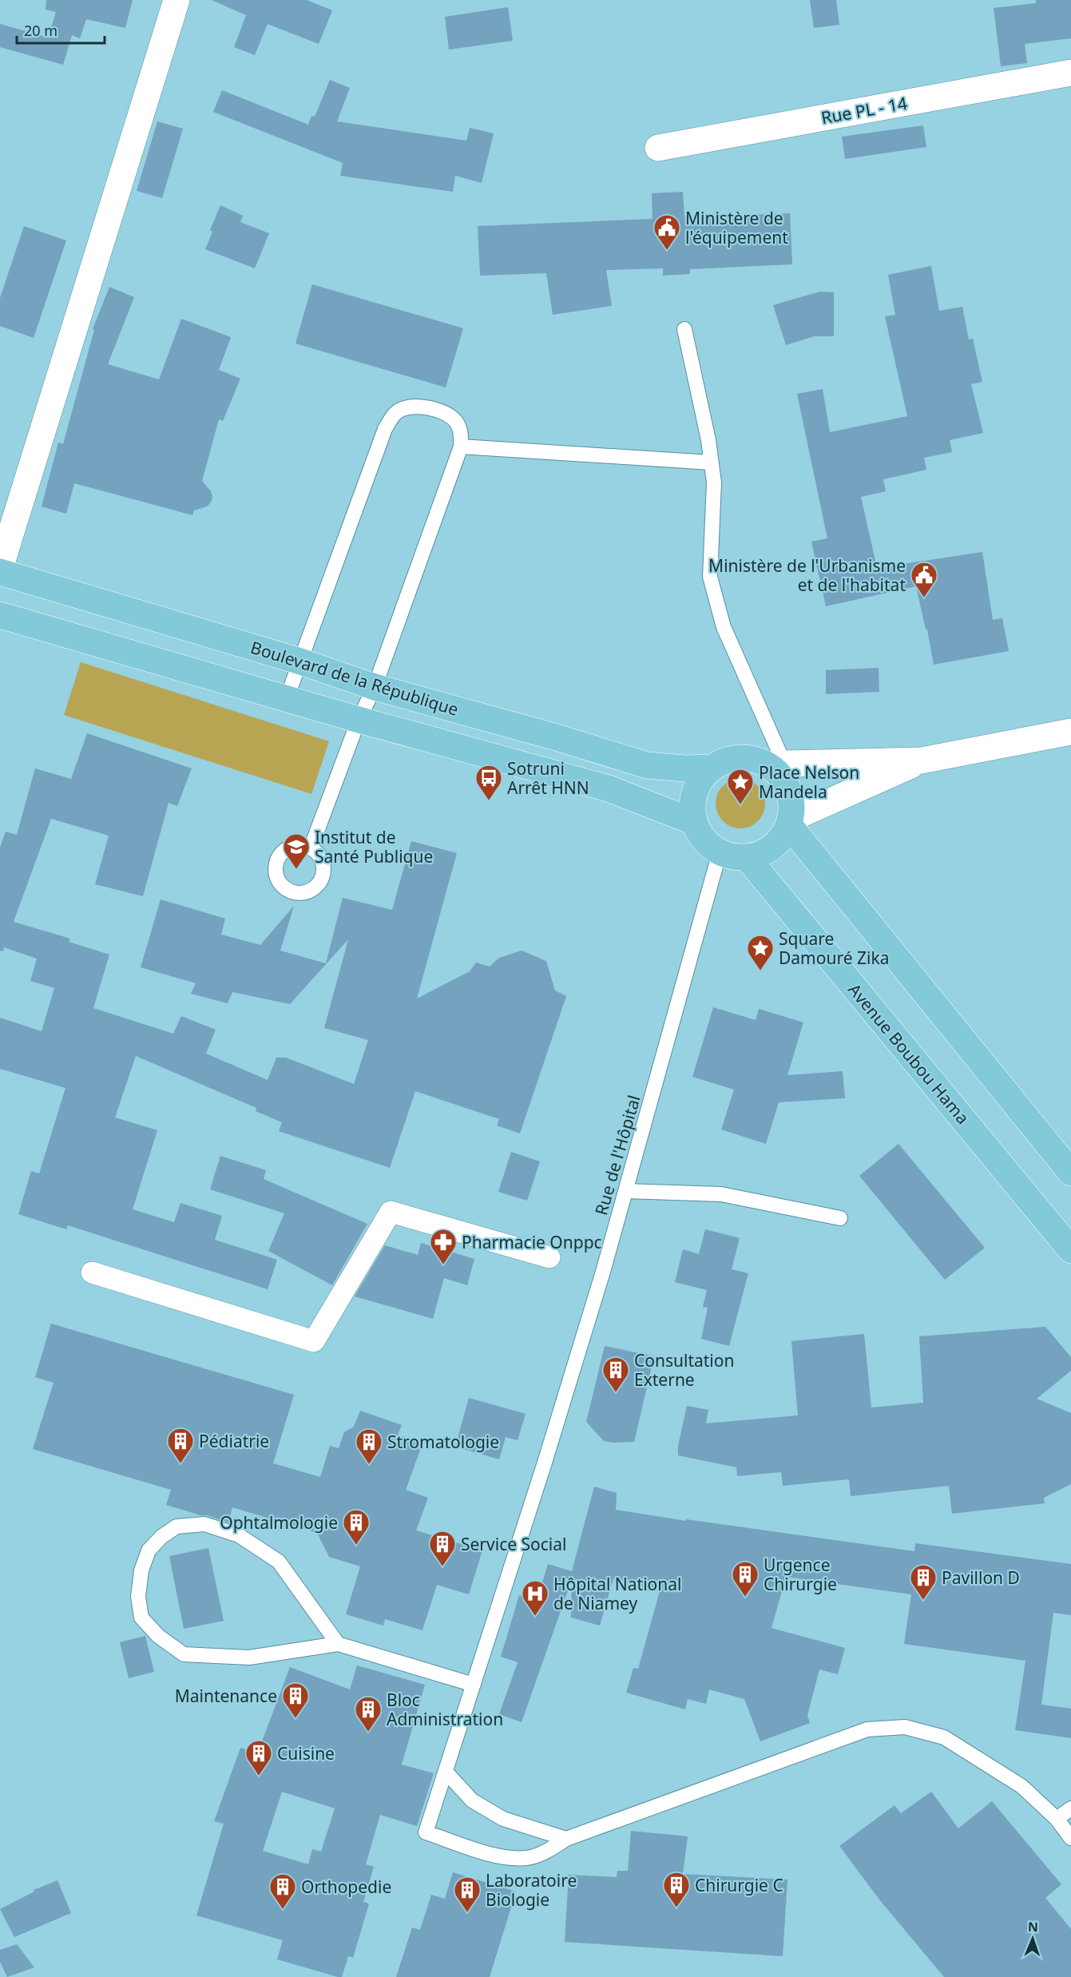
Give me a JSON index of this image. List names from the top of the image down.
{
  "streets": {
    "main road": ["Boulevard de la République", "Avenue Boubou Hama"],
    "street": ["Rue PL - 14"],
    "lane": ["Rue de l'Hôpital"]
  },
  "crossings": [
    ["Boulevard de la République", "Avenue Boubou Hama"],
    ["Boulevard de la République", "Rue de l'Hôpital"],
    ["Avenue Boubou Hama", "Rue de l'Hôpital"]
  ],
  "places": {
    "public building": ["Ministère de l'équipement", "Ministère de l'Urbanisme et de l'habitat"],
    "bus stop": ["Sotruni Arrêt HNN"],
    "place": ["Place Nelson Mandela", "Square Damouré Zika"],
    "school or university": ["Institut de Santé Publique"],
    "pharmacy": ["Pharmacie Onppc"],
    "building": [
      "Consultation Externe",
      "Pédiatrie",
      "Stromatologie",
      "Ophtalmologie",
      "Service Social",
      "Urgence Chirurgie",
      "Pavillon D",
      "Maintenance",
      "Bloc Administration",
      "Cuisine",
      "Chirurgie C",
      "Orthopedie",
      "Laboratoire Biologie"
    ],
    "hospital": ["Hôpital National de Niamey"]
  },
  "scale_bar": "20 m",
  "north": "top"
}
